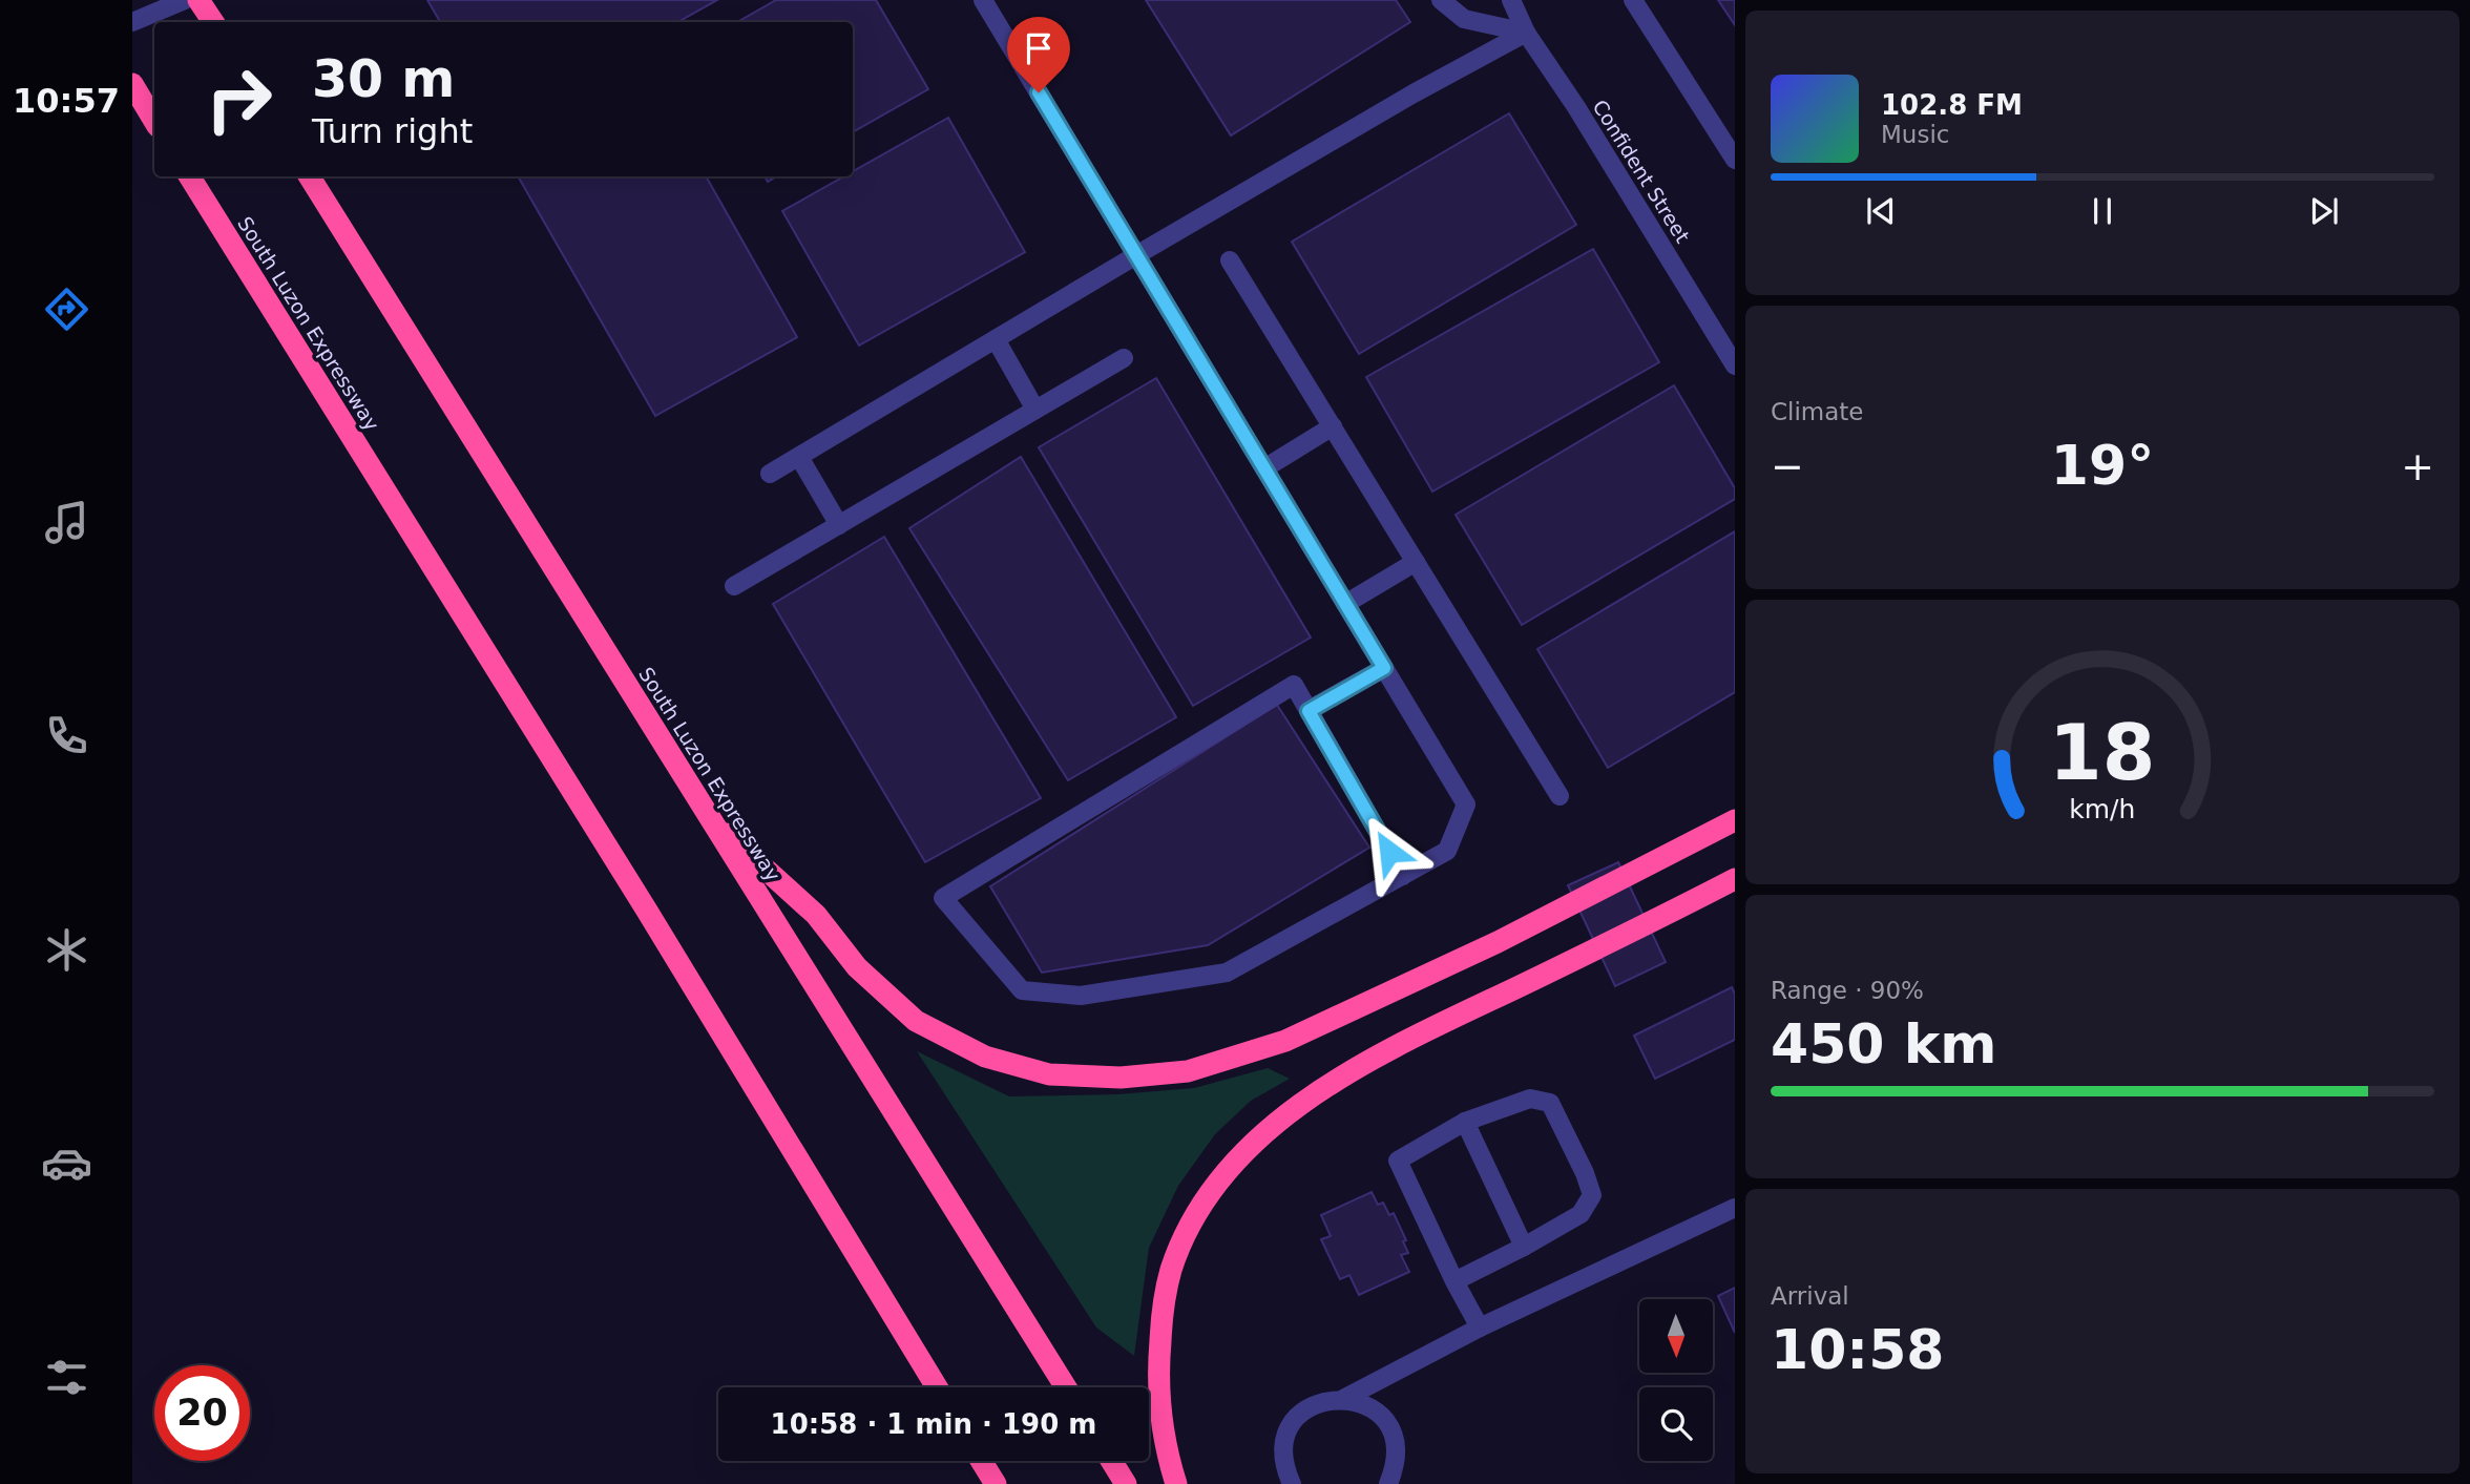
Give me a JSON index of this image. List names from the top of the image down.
{
  "streets": {
    "highway": ["South Luzon Expressway"],
    "street": ["Confident Street"]
  },
  "north": "bottom",
  "page": {
    "tabs": "10:57",
    "turn": ["30 m", "Turn right"],
    "song": ["102.8 FM", "Music"],
    "tile": [
      "Climate",
      ["Range · 90%", "450 km"],
      ["Arrival", "10:58"]
    ],
    "heat": ["−", "19°", "+"],
    "limit": "20",
    "trip": "10:58 · 1 min · 190 m",
    "gauge": ["18", "km/h"]
  }
}
